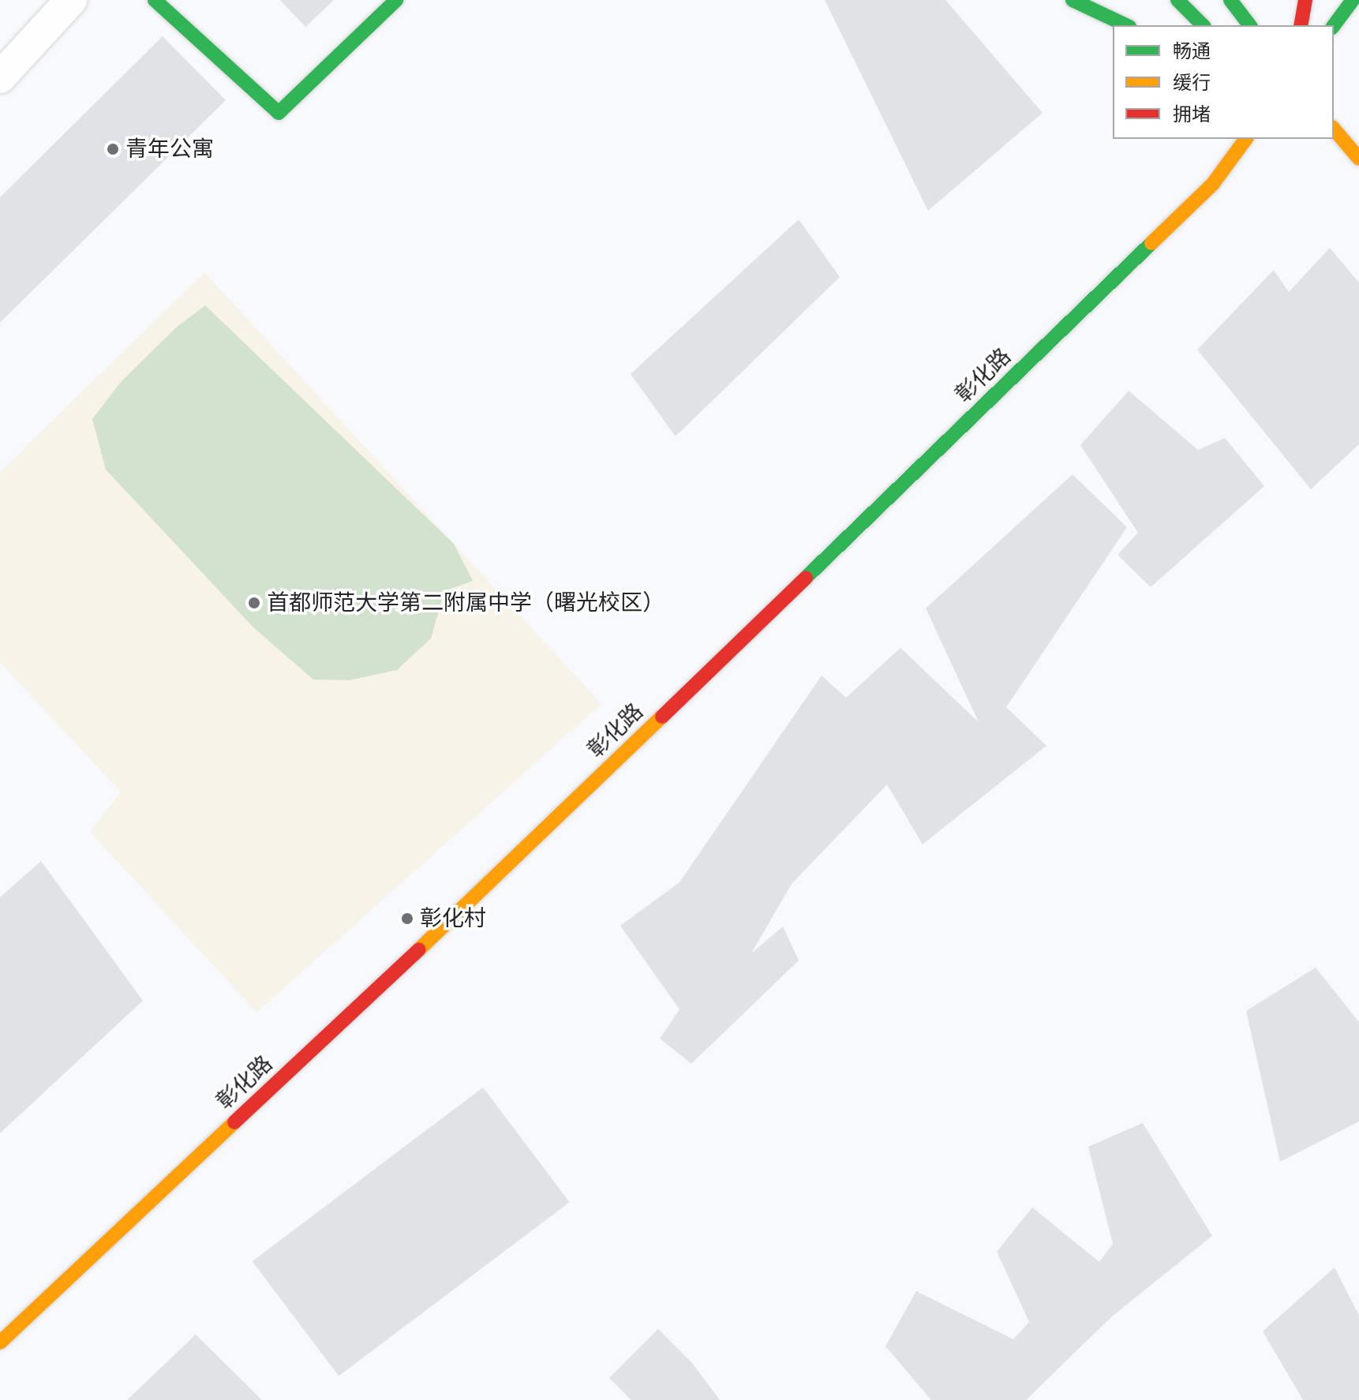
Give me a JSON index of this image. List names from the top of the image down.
{
  "streets": {
    "street": ["彰化路"]
  },
  "places": ["青年公寓", "首都师范大学第二附属中学（曙光校区）", "彰化村"],
  "legend": ["畅通", "缓行", "拥堵"]
}
